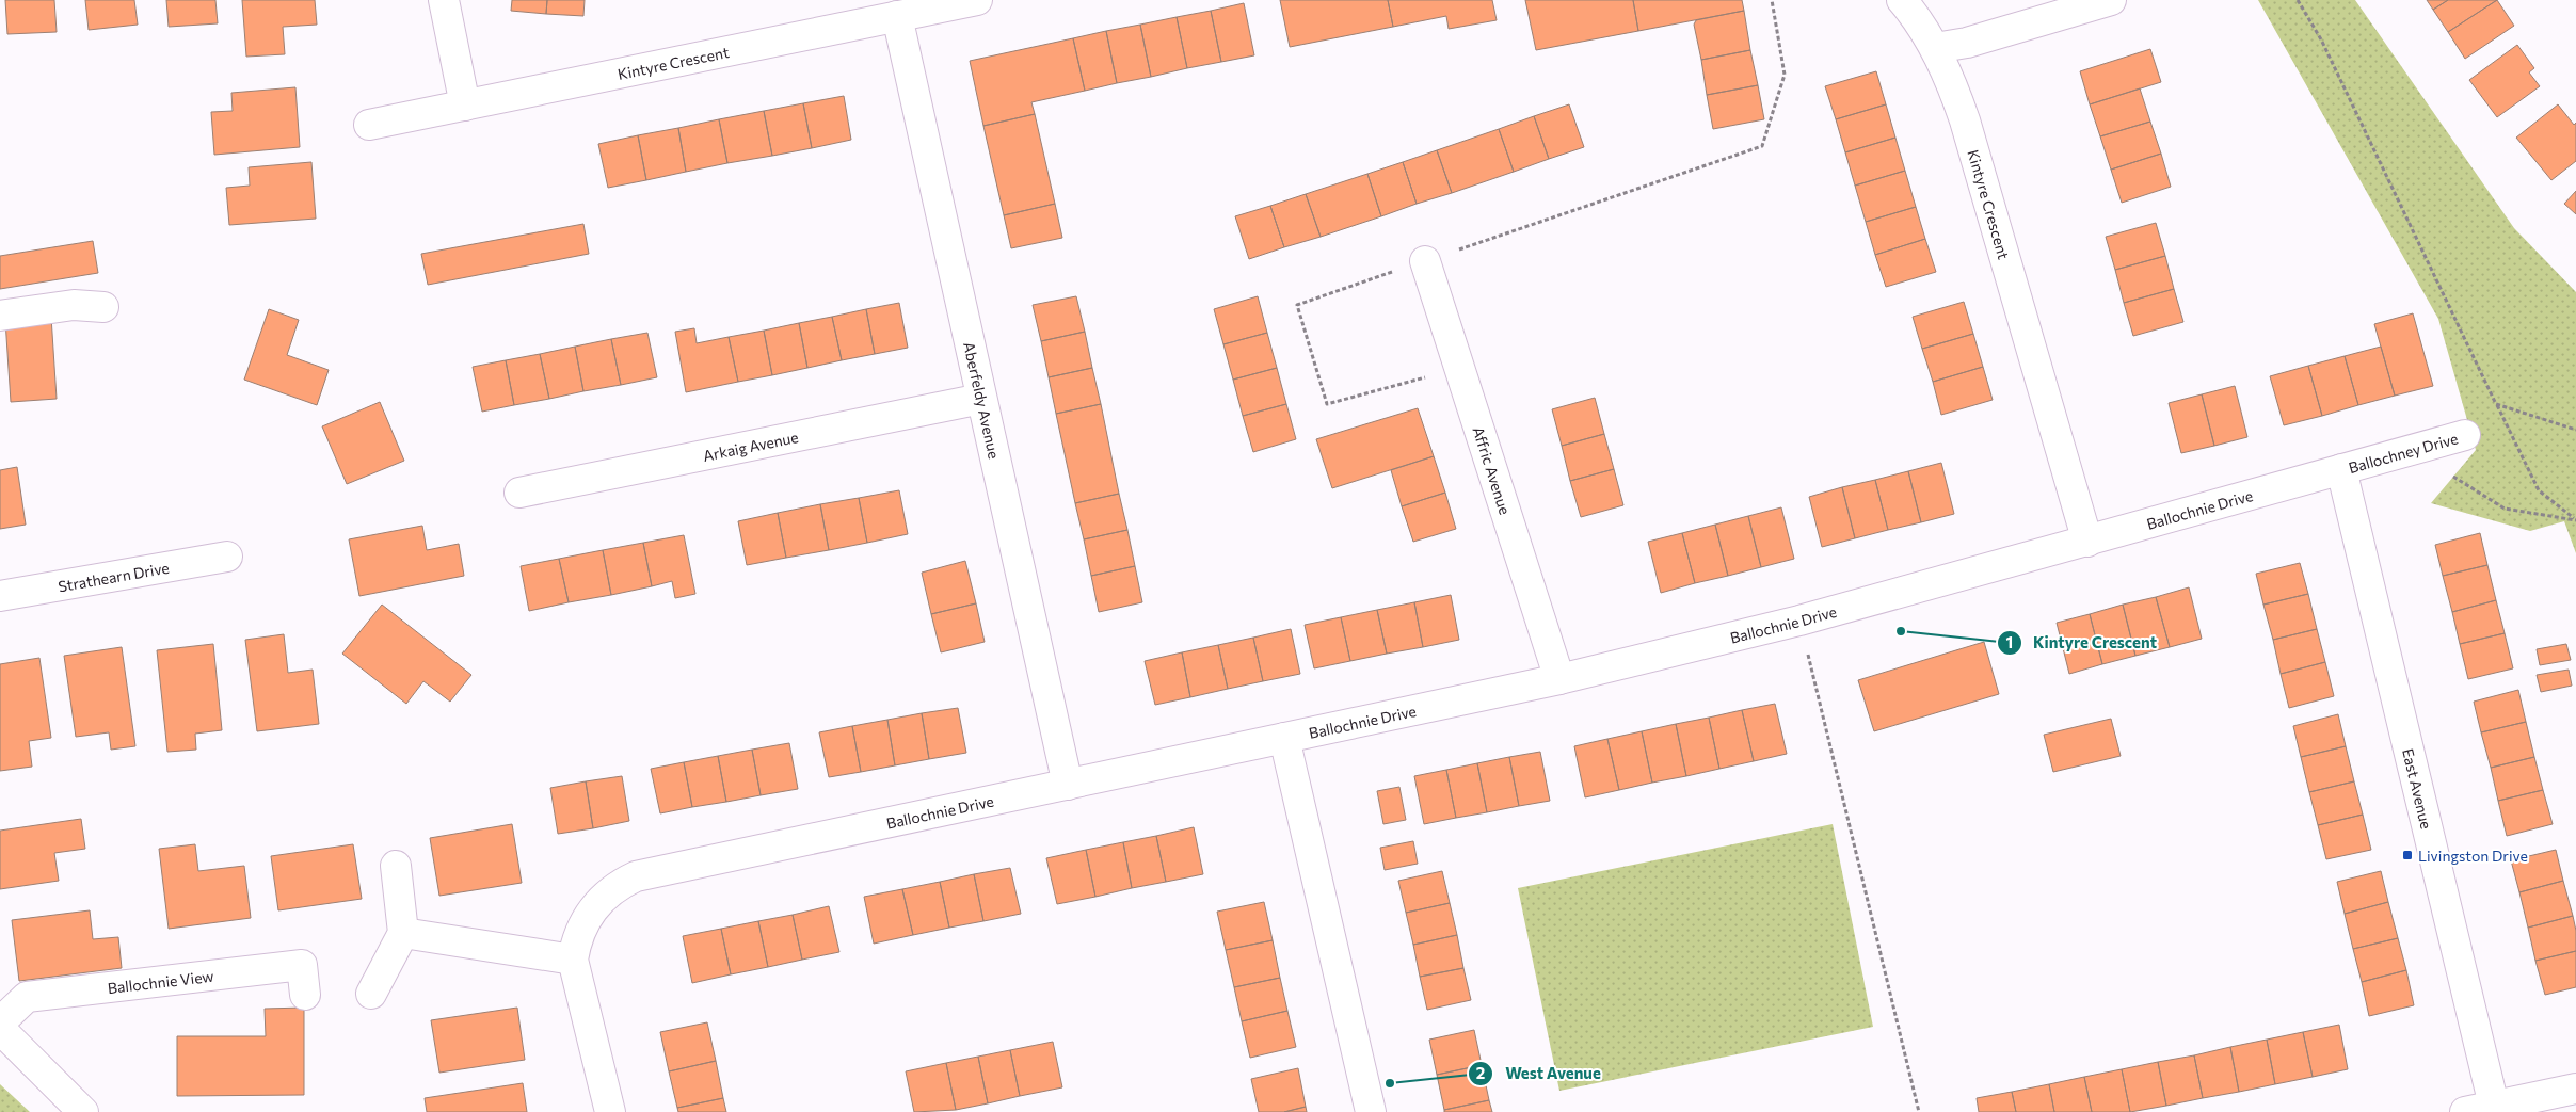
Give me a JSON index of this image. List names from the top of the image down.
{
  "streets": {
    "street": [
      "Kintyre Crescent",
      "Aberfeldy Avenue",
      "Arkaig Avenue",
      "Ballochney Drive",
      "Affric Avenue",
      "Ballochnie Drive",
      "Strathearn Drive",
      "East Avenue",
      "Ballochnie View"
    ]
  },
  "crossings": [
    ["Kintyre Crescent", "Aberfeldy Avenue"],
    ["Kintyre Crescent", "Ballochnie Drive"],
    ["Aberfeldy Avenue", "Arkaig Avenue"],
    ["Aberfeldy Avenue", "Ballochnie Drive"],
    ["Ballochney Drive", "Ballochnie Drive"],
    ["Ballochney Drive", "East Avenue"],
    ["Affric Avenue", "Ballochnie Drive"],
    ["Ballochnie Drive", "East Avenue"]
  ],
  "places": {
    "other": ["Kintyre Crescent", "West Avenue"],
    "transit": ["Livingston Drive"]
  }
}
